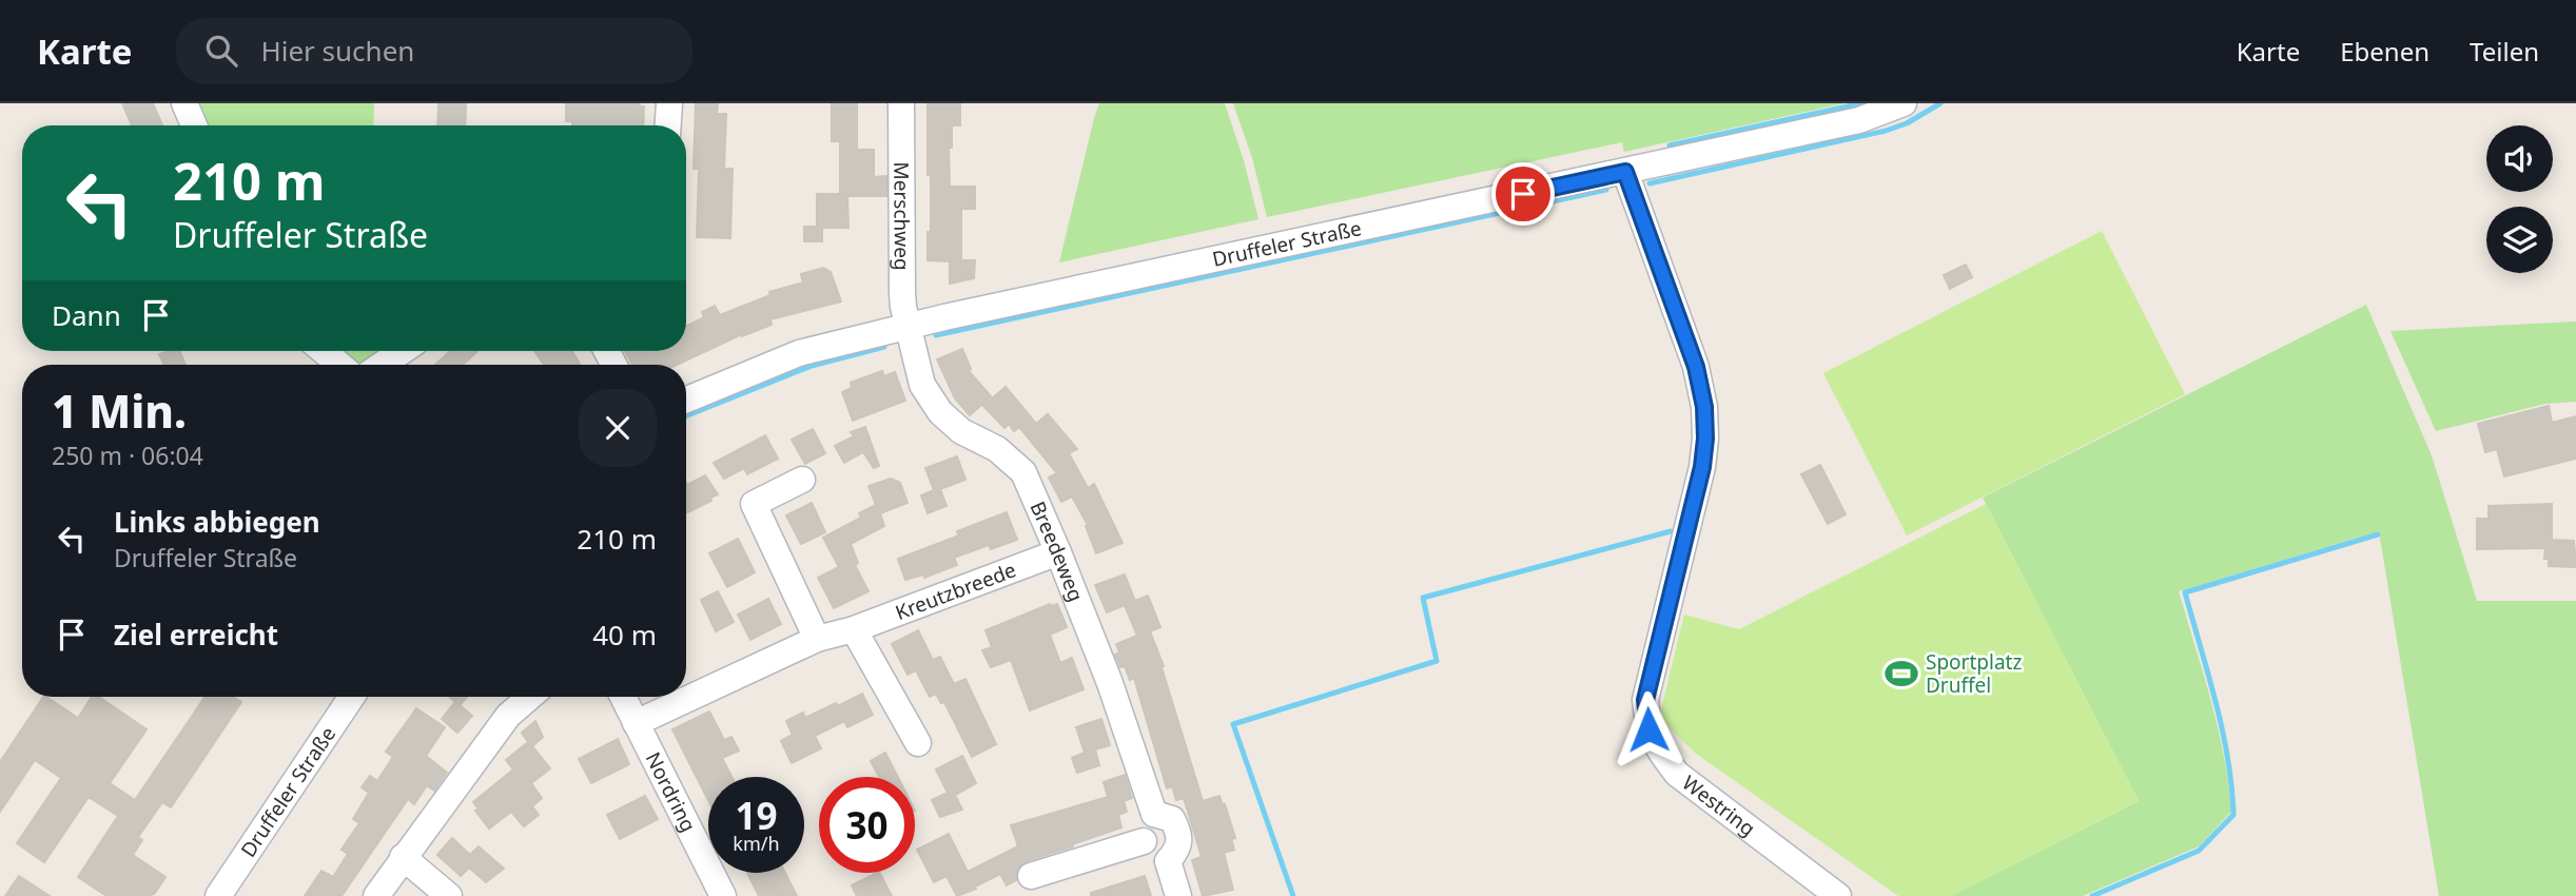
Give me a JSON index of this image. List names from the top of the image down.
{
  "streets": {
    "street": [
      "Merschweg",
      "Druffeler Straße",
      "Breedeweg",
      "Kreutzbreede",
      "Nordring",
      "Westring"
    ]
  },
  "crossings": [
    ["Merschweg", "Druffeler Straße"],
    ["Merschweg", "Breedeweg"],
    ["Druffeler Straße", "Breedeweg"],
    ["Druffeler Straße", "Westring"],
    ["Breedeweg", "Kreutzbreede"],
    ["Kreutzbreede", "Nordring"]
  ],
  "places": {
    "sports": ["Sportplatz Druffel"]
  },
  "page": {
    "header": "Karte",
    "search": "Hier suchen",
    "nav": ["Karte", "Ebenen", "Teilen"],
    "turn": ["210 m", "Druffeler Straße"],
    "then": "Dann",
    "heading": ["1 Min.", "250 m · 06:04"],
    "list": [
      {
        "name": "Links abbiegen",
        "note": "Druffeler Straße",
        "value": "210 m"
      },
      {
        "name": "Ziel erreicht",
        "value": "40 m"
      }
    ],
    "speed": "19 km/h",
    "limit": "30"
  }
}
